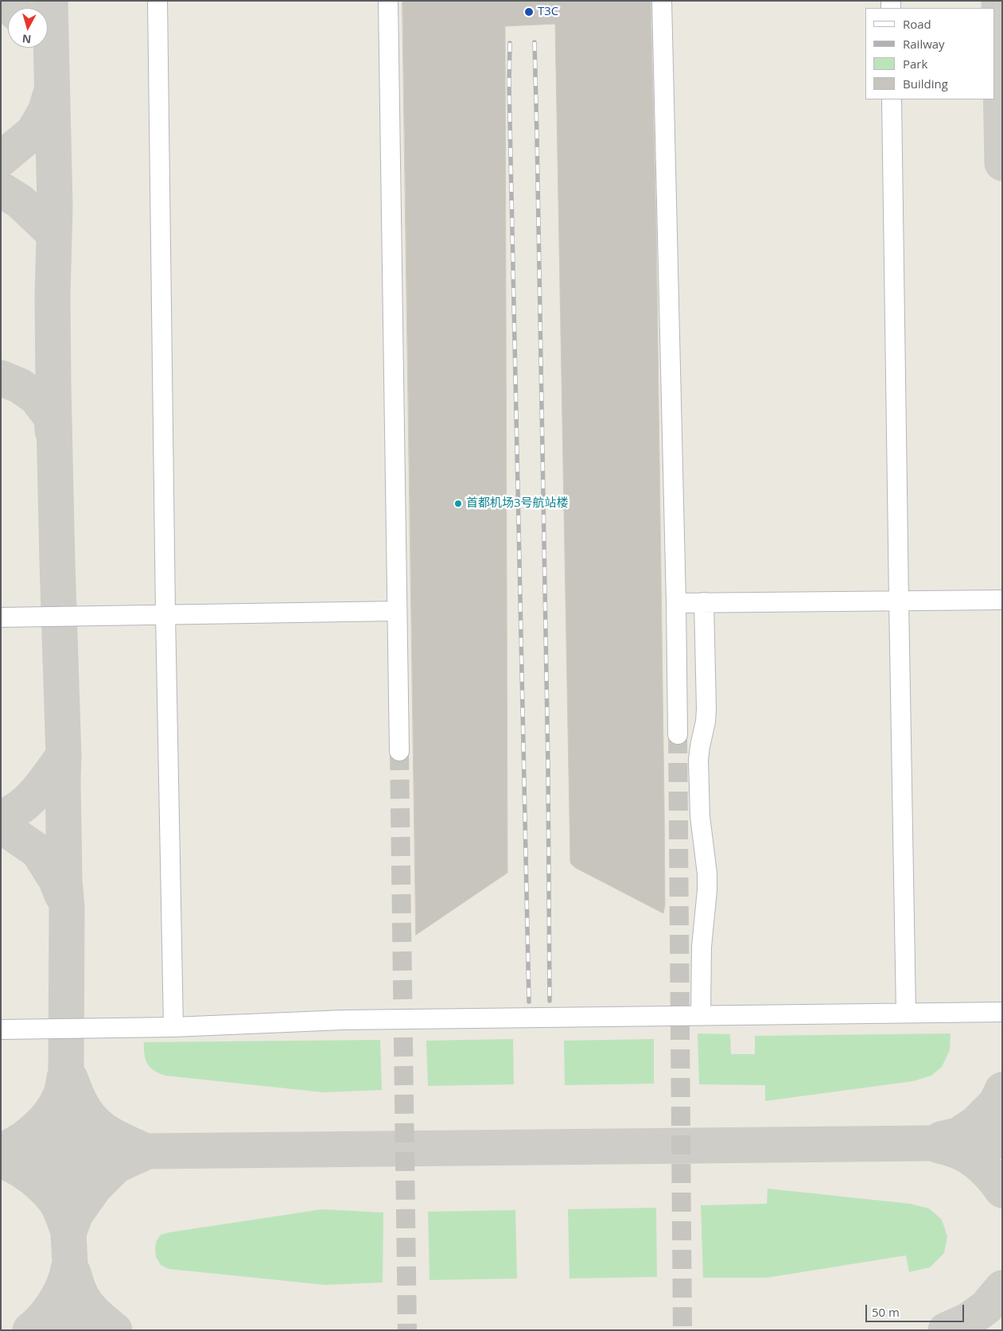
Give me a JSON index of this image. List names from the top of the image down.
{
  "places": ["T3C", "首都机场3号航站楼"],
  "legend": [
    "Road",
    "Railway",
    "Park",
    "Building"
  ],
  "scale_bar": "50 m",
  "north": "bottom"
}
